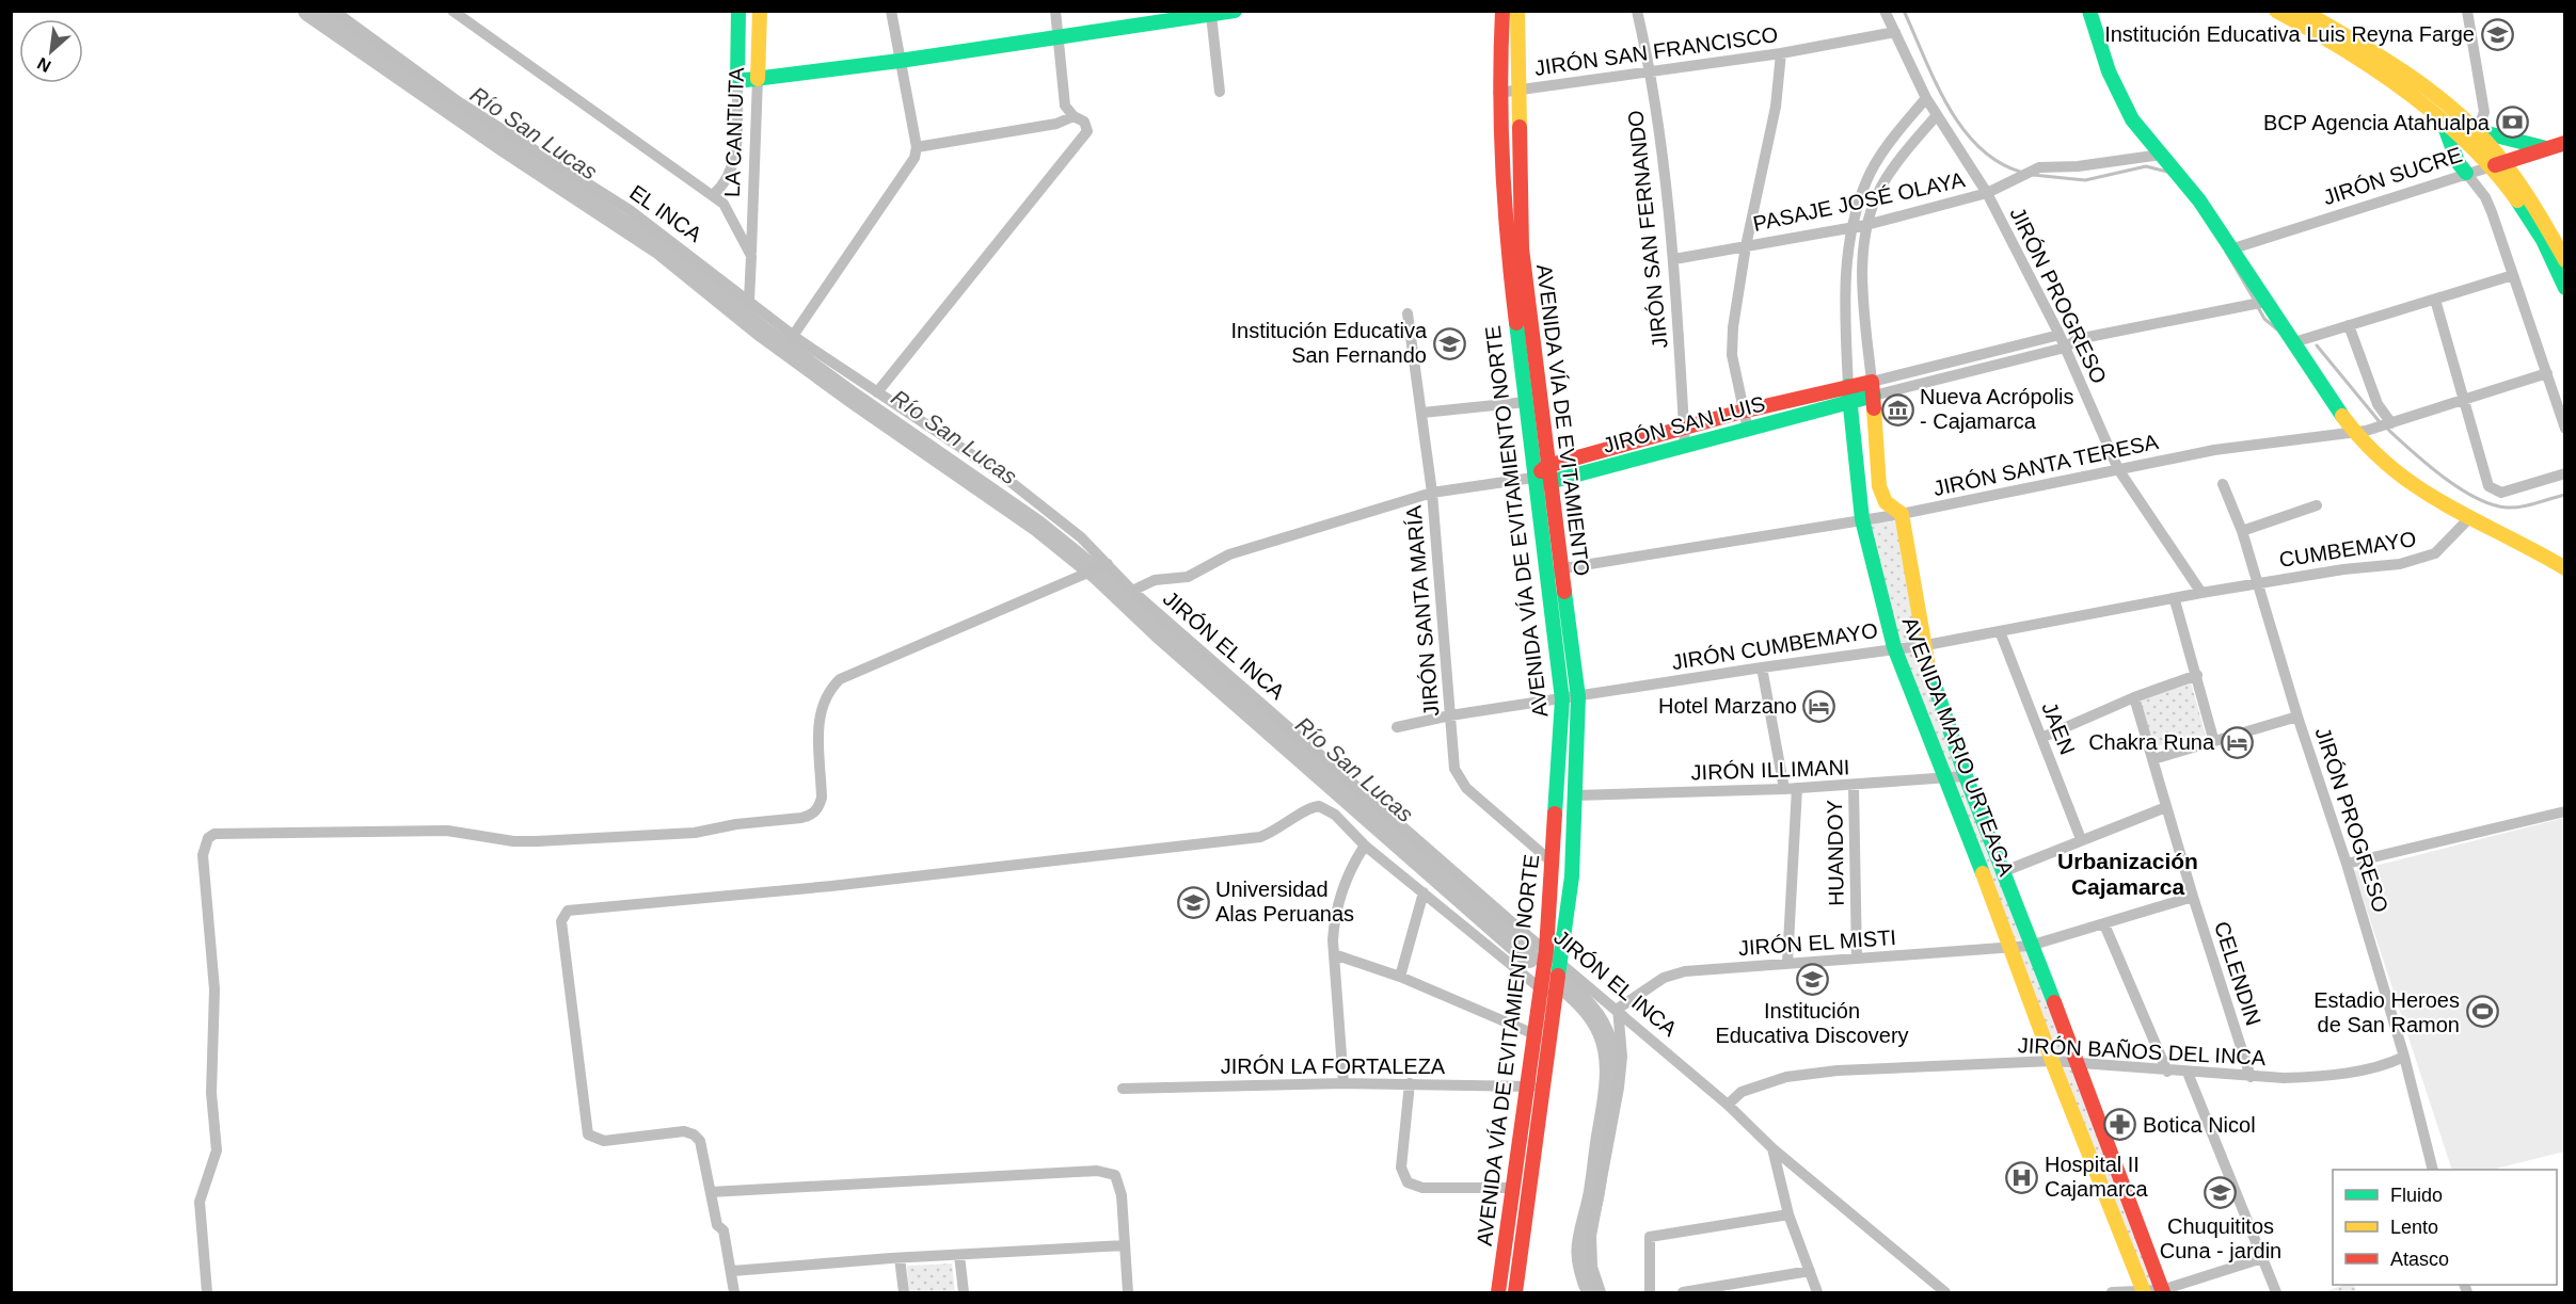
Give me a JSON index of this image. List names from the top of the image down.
{
  "streets": {
    "main road": [
      "LA CANTUTA",
      "JIRÓN SUCRE",
      "AVENIDA VÍA DE EVITAMIENTO",
      "JIRÓN SAN LUIS",
      "AVENIDA VÍA DE EVITAMIENTO NORTE",
      "AVENIDA MARIO URTEAGA"
    ],
    "street": [
      "JIRÓN SAN FRANCISCO",
      "PASAJE JOSÉ OLAYA",
      "EL INCA",
      "JIRÓN SAN FERNANDO",
      "JIRÓN PROGRESO",
      "JIRÓN SANTA TERESA",
      "CUMBEMAYO",
      "JIRÓN SANTA MARÍA",
      "JIRÓN EL INCA",
      "JIRÓN CUMBEMAYO",
      "JAEN",
      "JIRÓN ILLIMANI",
      "HUANDOY",
      "JIRÓN EL MISTI",
      "CELENDIN",
      "JIRÓN BAÑOS DEL INCA",
      "JIRÓN LA FORTALEZA"
    ]
  },
  "crossings": [
    ["JIRÓN SAN FRANCISCO", "JIRÓN SAN FERNANDO"],
    ["JIRÓN SAN FRANCISCO", "JIRÓN PROGRESO"],
    ["JIRÓN SAN FRANCISCO", "AVENIDA VÍA DE EVITAMIENTO"],
    ["JIRÓN SAN FRANCISCO", "AVENIDA VÍA DE EVITAMIENTO NORTE"],
    ["LA CANTUTA", "EL INCA"],
    ["LA CANTUTA", "JIRÓN EL INCA"],
    ["PASAJE JOSÉ OLAYA", "JIRÓN SAN FERNANDO"],
    ["PASAJE JOSÉ OLAYA", "JIRÓN PROGRESO"],
    ["PASAJE JOSÉ OLAYA", "AVENIDA MARIO URTEAGA"],
    ["EL INCA", "JIRÓN EL INCA"],
    ["JIRÓN SAN FERNANDO", "JIRÓN SAN LUIS"],
    ["JIRÓN PROGRESO", "JIRÓN SAN LUIS"],
    ["JIRÓN PROGRESO", "JIRÓN SANTA TERESA"],
    ["JIRÓN PROGRESO", "CUMBEMAYO"],
    ["JIRÓN PROGRESO", "JIRÓN CUMBEMAYO"],
    ["JIRÓN PROGRESO", "AVENIDA MARIO URTEAGA"],
    ["JIRÓN PROGRESO", "JIRÓN BAÑOS DEL INCA"],
    ["AVENIDA VÍA DE EVITAMIENTO", "JIRÓN SAN LUIS"],
    ["AVENIDA VÍA DE EVITAMIENTO", "JIRÓN SANTA TERESA"],
    ["AVENIDA VÍA DE EVITAMIENTO", "AVENIDA VÍA DE EVITAMIENTO NORTE"],
    ["AVENIDA VÍA DE EVITAMIENTO", "JIRÓN CUMBEMAYO"],
    ["AVENIDA VÍA DE EVITAMIENTO", "JIRÓN ILLIMANI"],
    ["JIRÓN SAN LUIS", "AVENIDA VÍA DE EVITAMIENTO NORTE"],
    ["JIRÓN SAN LUIS", "AVENIDA MARIO URTEAGA"],
    ["JIRÓN SANTA TERESA", "AVENIDA VÍA DE EVITAMIENTO NORTE"],
    ["JIRÓN SANTA TERESA", "AVENIDA MARIO URTEAGA"],
    ["AVENIDA VÍA DE EVITAMIENTO NORTE", "JIRÓN SANTA MARÍA"],
    ["AVENIDA VÍA DE EVITAMIENTO NORTE", "JIRÓN EL INCA"],
    ["AVENIDA VÍA DE EVITAMIENTO NORTE", "JIRÓN CUMBEMAYO"],
    ["AVENIDA VÍA DE EVITAMIENTO NORTE", "JIRÓN ILLIMANI"],
    ["AVENIDA VÍA DE EVITAMIENTO NORTE", "JIRÓN LA FORTALEZA"],
    ["CUMBEMAYO", "JIRÓN CUMBEMAYO"],
    ["JIRÓN SANTA MARÍA", "JIRÓN CUMBEMAYO"],
    ["JIRÓN EL INCA", "JIRÓN EL MISTI"],
    ["JIRÓN EL INCA", "JIRÓN BAÑOS DEL INCA"],
    ["JIRÓN CUMBEMAYO", "JAEN"],
    ["JIRÓN CUMBEMAYO", "AVENIDA MARIO URTEAGA"],
    ["AVENIDA MARIO URTEAGA", "JIRÓN ILLIMANI"],
    ["AVENIDA MARIO URTEAGA", "JIRÓN EL MISTI"],
    ["AVENIDA MARIO URTEAGA", "JIRÓN BAÑOS DEL INCA"],
    ["JIRÓN ILLIMANI", "HUANDOY"],
    ["HUANDOY", "JIRÓN EL MISTI"],
    ["JIRÓN EL MISTI", "CELENDIN"],
    ["CELENDIN", "JIRÓN BAÑOS DEL INCA"]
  ],
  "districts": ["Urbanización Cajamarca"],
  "water": ["Río San Lucas"],
  "places": {
    "school or university": [
      "Institución Educativa Luis Reyna Farge",
      "Institución Educativa San Fernando",
      "Universidad Alas Peruanas",
      "Institución Educativa Discovery",
      "Chuquititos Cuna - jardin"
    ],
    "bank": ["BCP Agencia Atahualpa"],
    "museum": ["Nueva Acrópolis - Cajamarca"],
    "hotel": ["Hotel Marzano", "Chakra Runa"],
    "sports": ["Estadio Heroes de San Ramon"],
    "pharmacy": ["Botica Nicol"],
    "hospital": ["Hospital II Cajamarca"]
  },
  "legend": ["Fluido", "Lento", "Atasco"],
  "north": "bottom left"
}
